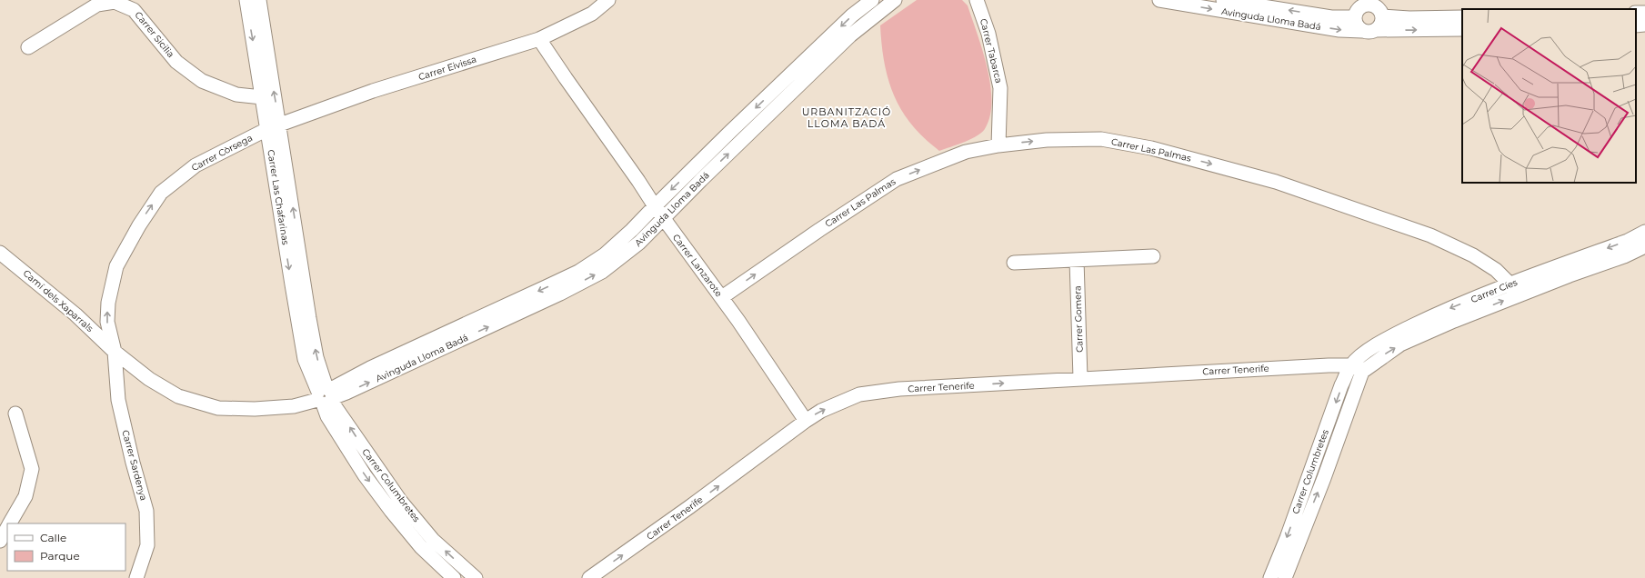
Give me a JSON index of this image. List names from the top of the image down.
{
  "streets": {
    "street": [
      "Avinguda Lloma Badá",
      "Carrer Sicilia",
      "Carrer Tabarca",
      "Carrer Eivissa",
      "Carrer Las Palmas",
      "Carrer Còrsega",
      "Carrer Las Chafarinas",
      "Carrer Lanzarote",
      "Carrer Cíes",
      "Camí dels Xaparrals",
      "Carrer Gomera",
      "Carrer Tenerife",
      "Carrer Sardenya",
      "Carrer Columbretes"
    ]
  },
  "crossings": [
    ["Avinguda Lloma Badá", "Carrer Las Chafarinas"],
    ["Avinguda Lloma Badá", "Carrer Lanzarote"],
    ["Avinguda Lloma Badá", "Carrer Columbretes"],
    ["Carrer Sicilia", "Carrer Las Chafarinas"],
    ["Carrer Tabarca", "Carrer Las Palmas"],
    ["Carrer Eivissa", "Carrer Còrsega"],
    ["Carrer Eivissa", "Carrer Las Chafarinas"],
    ["Carrer Eivissa", "Carrer Lanzarote"],
    ["Carrer Las Palmas", "Carrer Lanzarote"],
    ["Carrer Las Palmas", "Carrer Cíes"],
    ["Carrer Còrsega", "Carrer Las Chafarinas"],
    ["Carrer Còrsega", "Camí dels Xaparrals"],
    ["Carrer Còrsega", "Carrer Sardenya"],
    ["Carrer Las Chafarinas", "Carrer Columbretes"],
    ["Carrer Lanzarote", "Carrer Tenerife"],
    ["Carrer Cíes", "Carrer Tenerife"],
    ["Carrer Cíes", "Carrer Columbretes"],
    ["Camí dels Xaparrals", "Carrer Sardenya"],
    ["Carrer Gomera", "Carrer Tenerife"],
    ["Carrer Tenerife", "Carrer Columbretes"]
  ],
  "one_way": ["Carrer Las Palmas", "Carrer Còrsega", "Carrer Tenerife"],
  "districts": ["URBANITZACIÓ LLOMA BADÁ"],
  "legend": ["Calle", "Parque"]
}
